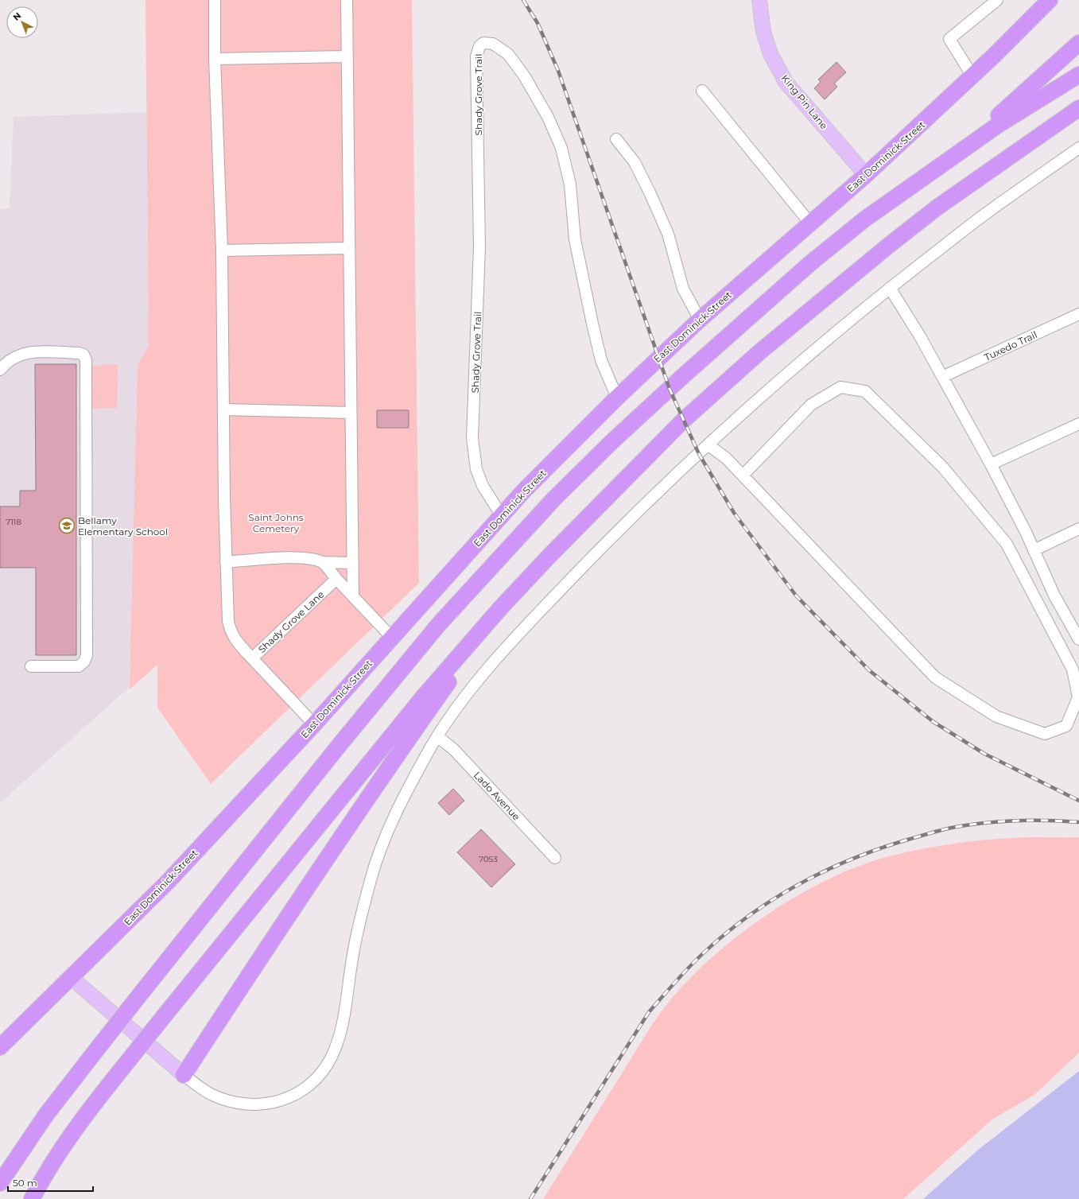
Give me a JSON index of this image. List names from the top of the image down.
{
  "streets": {
    "highway": ["East Dominick Street"],
    "main road": ["King Pin Lane"],
    "street": [
      "Shady Grove Trail",
      "Tuxedo Trail",
      "Shady Grove Lane",
      "Lado Avenue"
    ]
  },
  "crossings": [
    ["Shady Grove Trail", "East Dominick Street"],
    ["King Pin Lane", "East Dominick Street"],
    ["East Dominick Street", "Shady Grove Lane"]
  ],
  "parks": ["Saint Johns Cemetery"],
  "places": {
    "school or university": ["Bellamy Elementary School"]
  },
  "house_numbers": ["7118", "7053"],
  "scale_bar": "50 m",
  "north": "top left"
}
